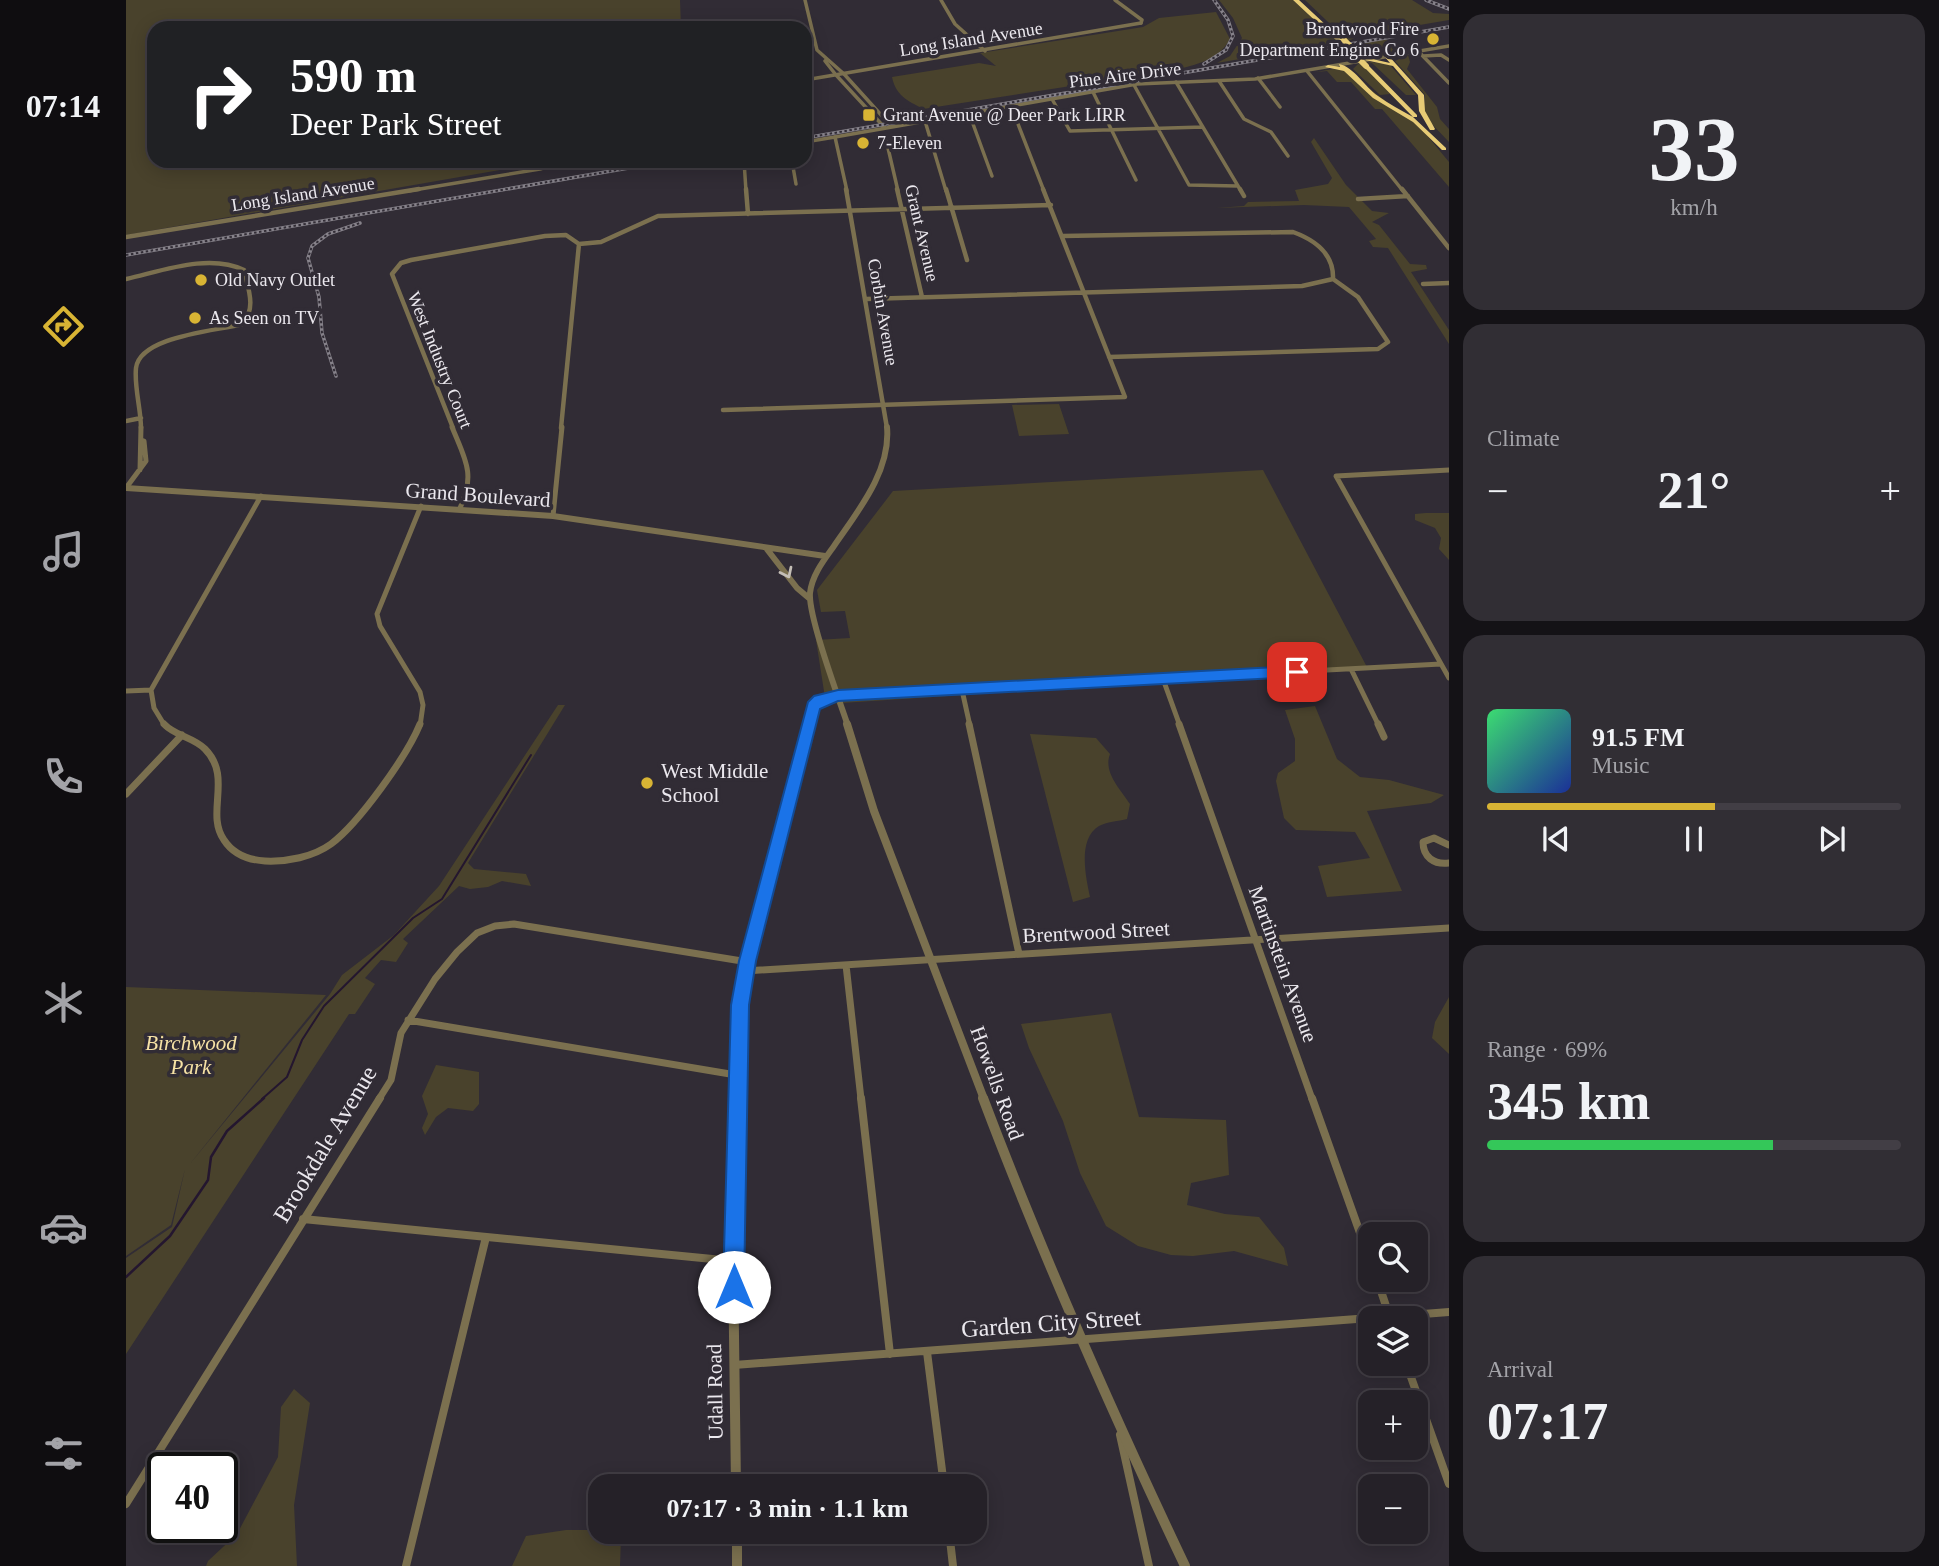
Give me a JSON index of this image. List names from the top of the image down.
{
  "streets": {
    "street": [
      "Long Island Avenue",
      "Pine Aire Drive",
      "Grant Avenue",
      "Corbin Avenue",
      "West Industry Court",
      "Grand Boulevard",
      "Brentwood Street",
      "Martinstein Avenue",
      "Howells Road",
      "Brookdale Avenue",
      "Garden City Street",
      "Udall Road"
    ]
  },
  "crossings": [
    ["Pine Aire Drive", "Corbin Avenue"],
    ["Corbin Avenue", "Grand Boulevard"],
    ["Corbin Avenue", "Howells Road"],
    ["West Industry Court", "Grand Boulevard"],
    ["Brentwood Street", "Martinstein Avenue"],
    ["Brentwood Street", "Howells Road"],
    ["Brentwood Street", "Brookdale Avenue"],
    ["Brentwood Street", "Udall Road"],
    ["Howells Road", "Garden City Street"],
    ["Howells Road", "Udall Road"],
    ["Brookdale Avenue", "Udall Road"],
    ["Garden City Street", "Udall Road"]
  ],
  "parks": ["Birchwood Park"],
  "places": {
    "other": [
      "Brentwood Fire Department Engine Co 6",
      "7-Eleven",
      "Old Navy Outlet",
      "As Seen on TV",
      "West Middle School"
    ],
    "transit": ["Grant Avenue @ Deer Park LIRR"]
  },
  "page": {
    "tabs": "07:14",
    "tile": [
      ["33", "km/h"],
      "Climate",
      ["Range · 69%", "345 km"],
      ["Arrival", "07:17"]
    ],
    "turn": ["590 m", "Deer Park Street"],
    "heat": ["−", "21°", "+"],
    "song": ["91.5 FM", "Music"],
    "map_buttons": ["+", "−"],
    "limit": "40",
    "trip": "07:17 · 3 min · 1.1 km"
  }
}
